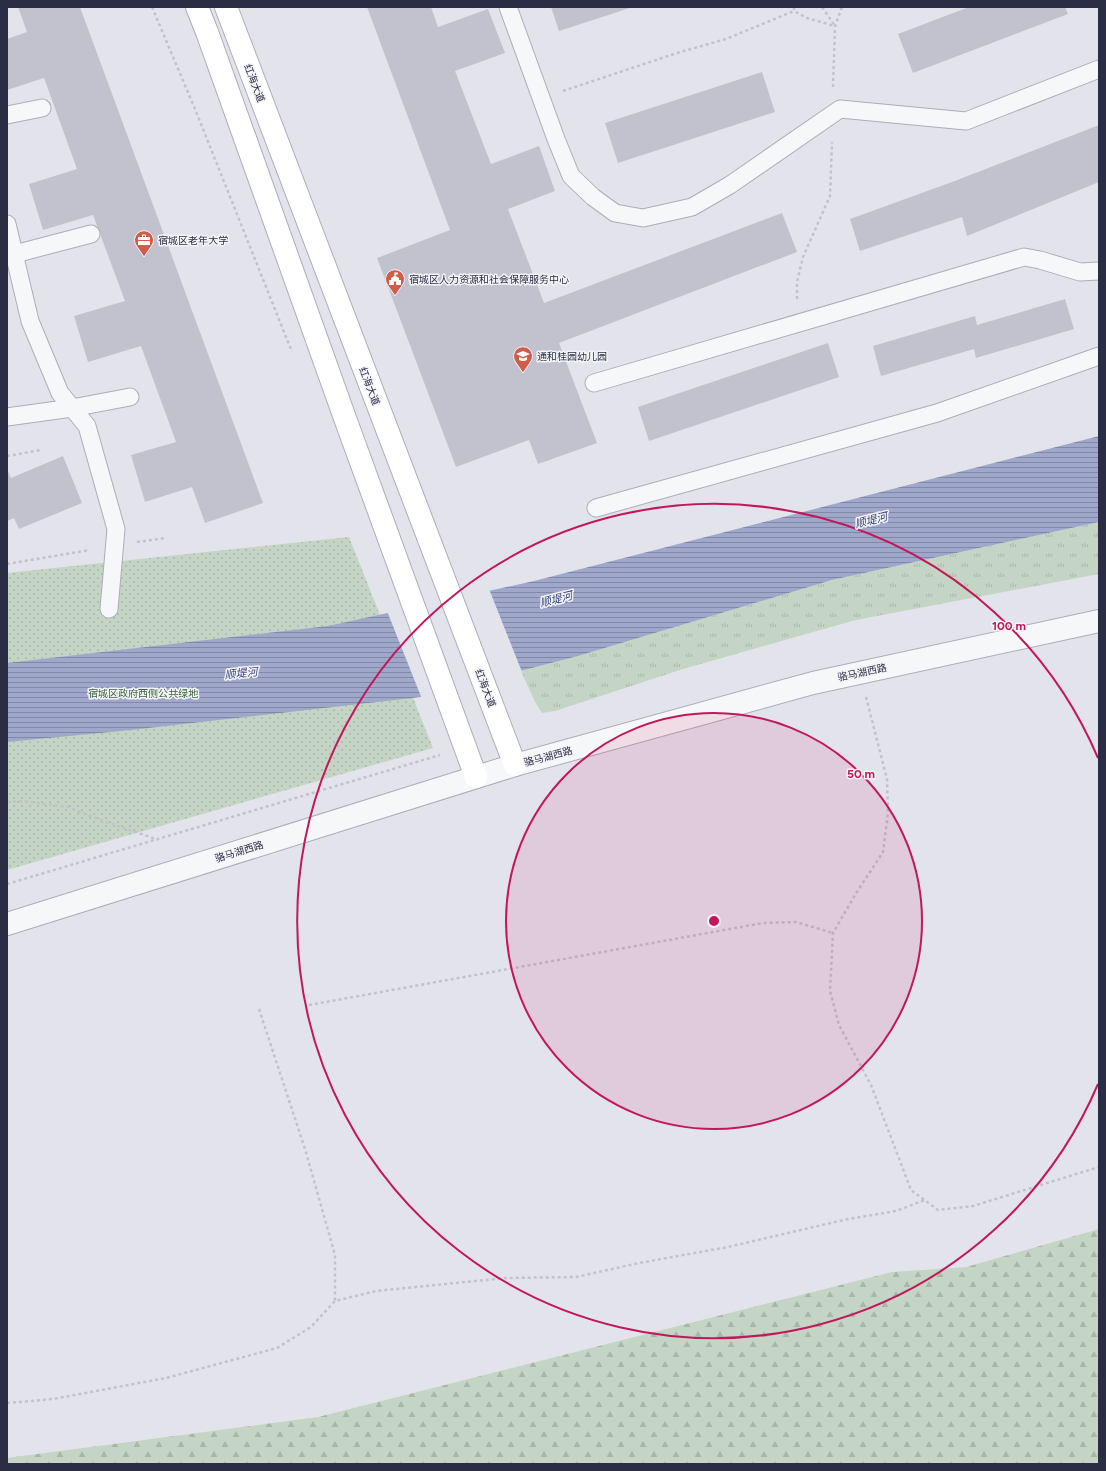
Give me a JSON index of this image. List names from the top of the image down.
{
  "streets": {
    "main road": ["红海大道"],
    "street": ["骆马湖西路"]
  },
  "crossings": [
    ["红海大道", "骆马湖西路"]
  ],
  "water": ["顺堤河"],
  "parks": ["宿城区政府西侧公共绿地"],
  "places": {
    "office": ["宿城区老年大学"],
    "public building": ["宿城区人力资源和社会保障服务中心"],
    "school or university": ["通和桂园幼儿园"]
  },
  "rings": ["100 m", "50 m"]
}
